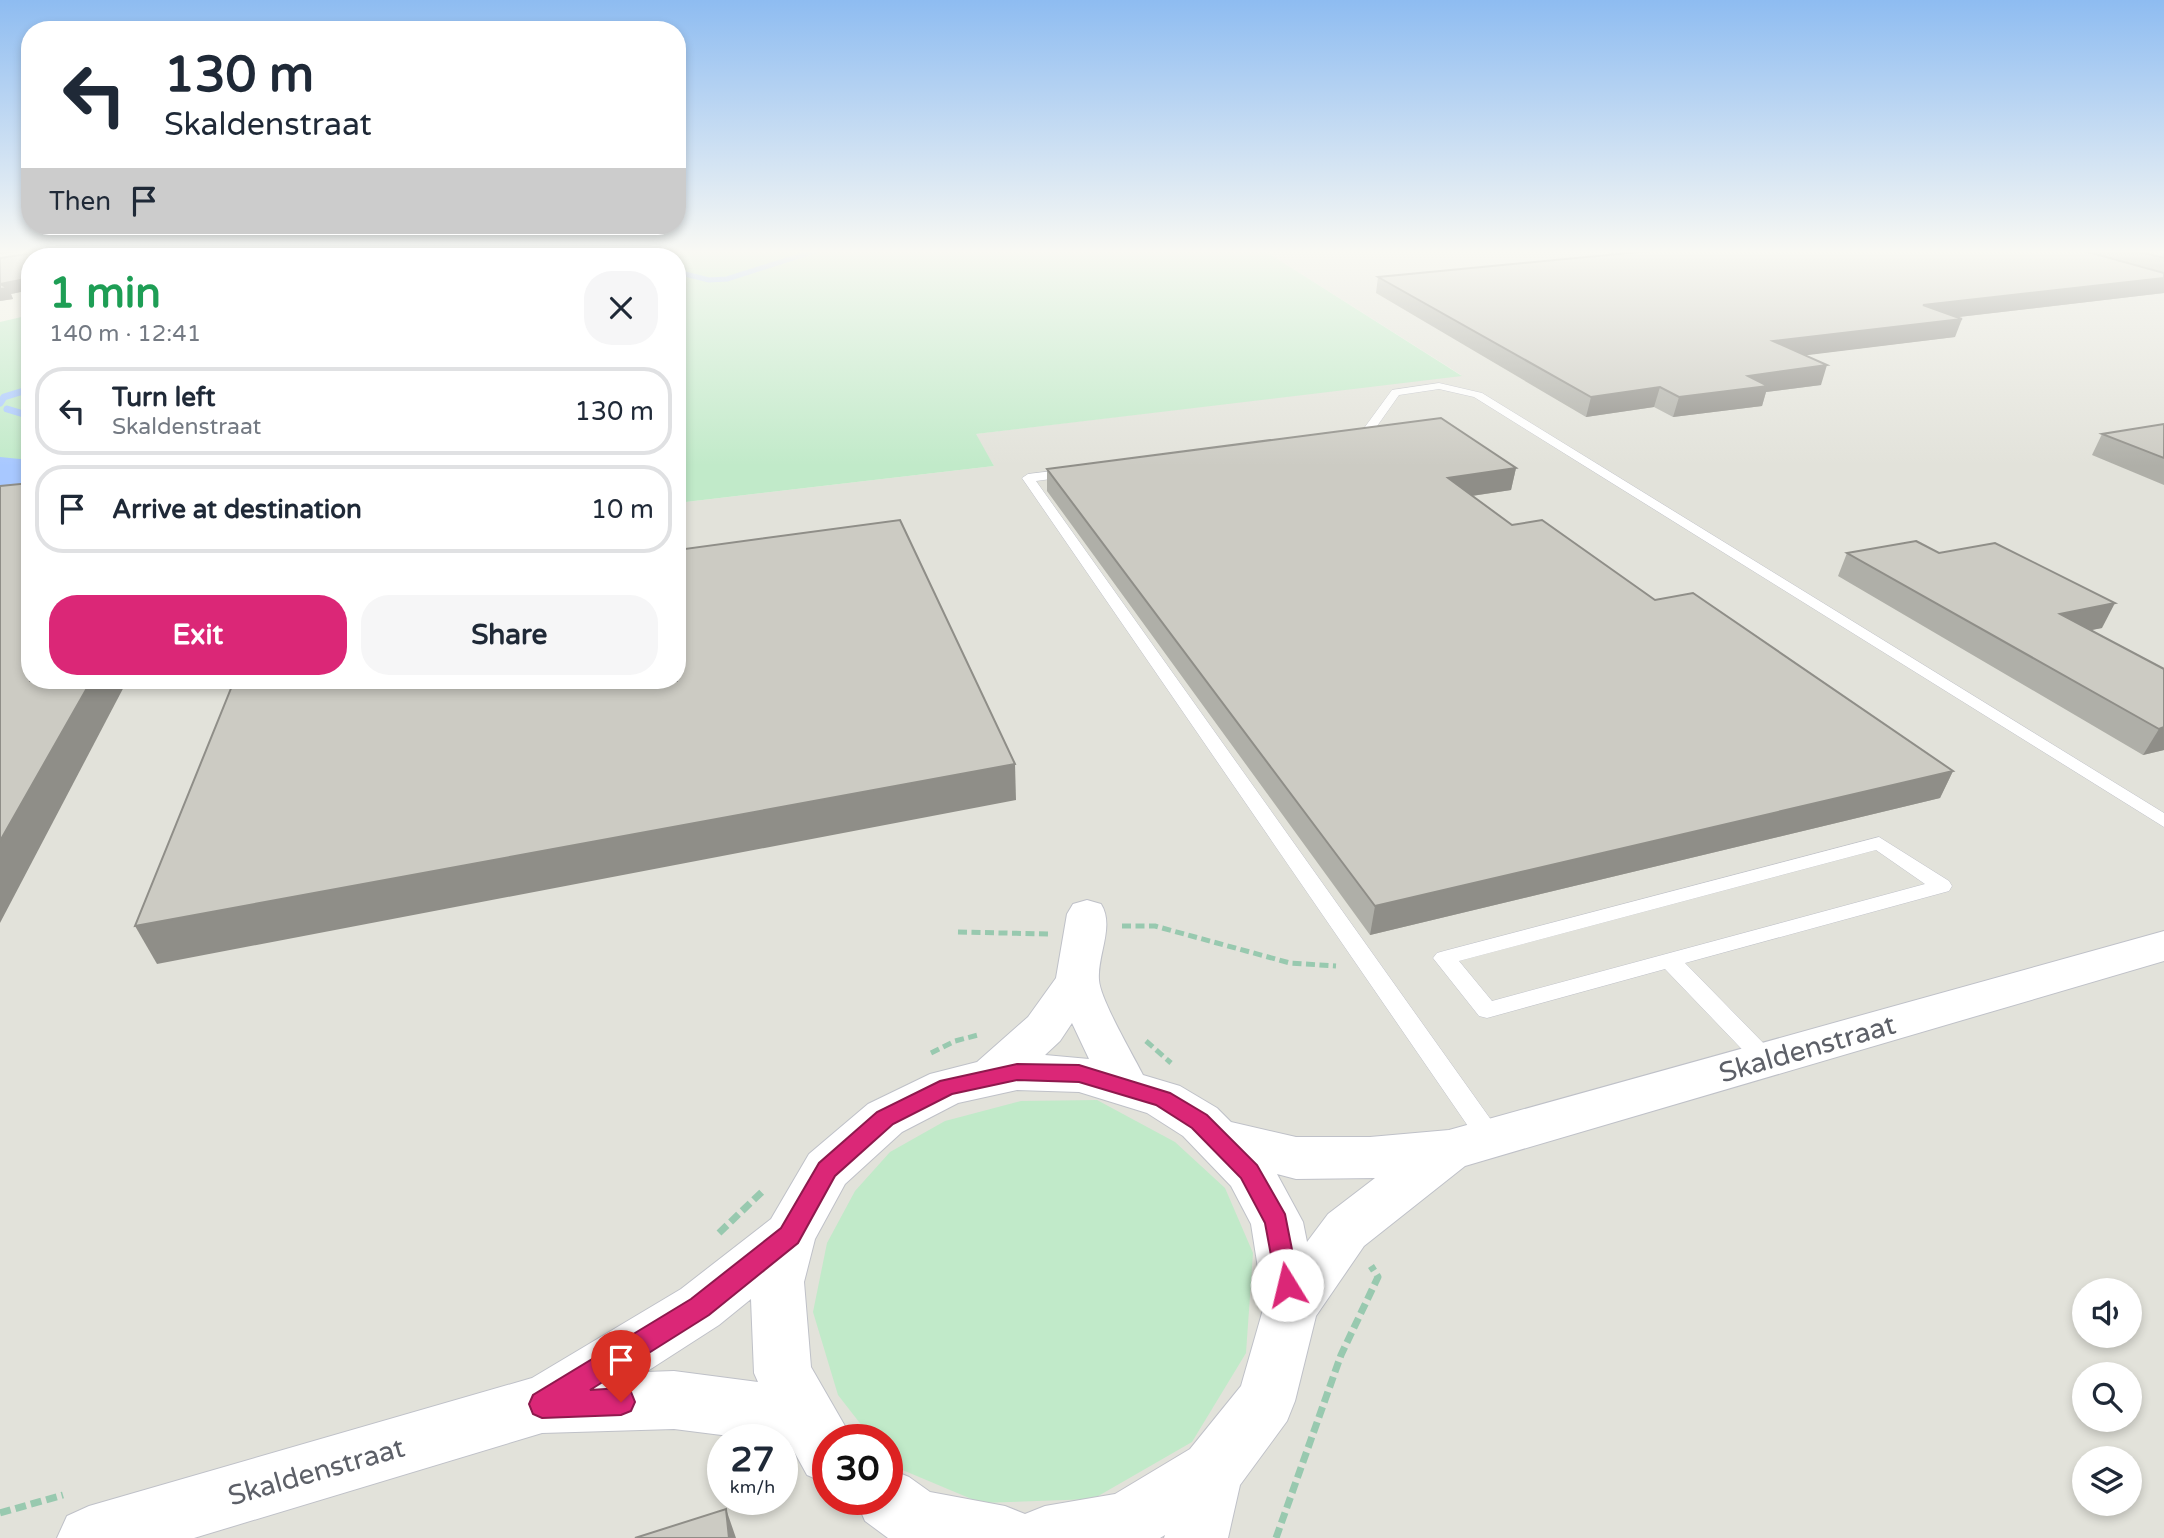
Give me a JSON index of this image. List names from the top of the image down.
{
  "streets": {
    "street": ["Skaldenstraat"]
  },
  "page": {
    "turn": ["130 m", "Skaldenstraat"],
    "then": "Then",
    "heading": ["1 min", "140 m · 12:41"],
    "list": [
      {
        "name": "Turn left",
        "note": "Skaldenstraat",
        "value": "130 m"
      },
      {
        "name": "Arrive at destination",
        "value": "10 m"
      }
    ],
    "buttons": ["Exit", "Share"],
    "speed": "27 km/h",
    "limit": "30"
  }
}
